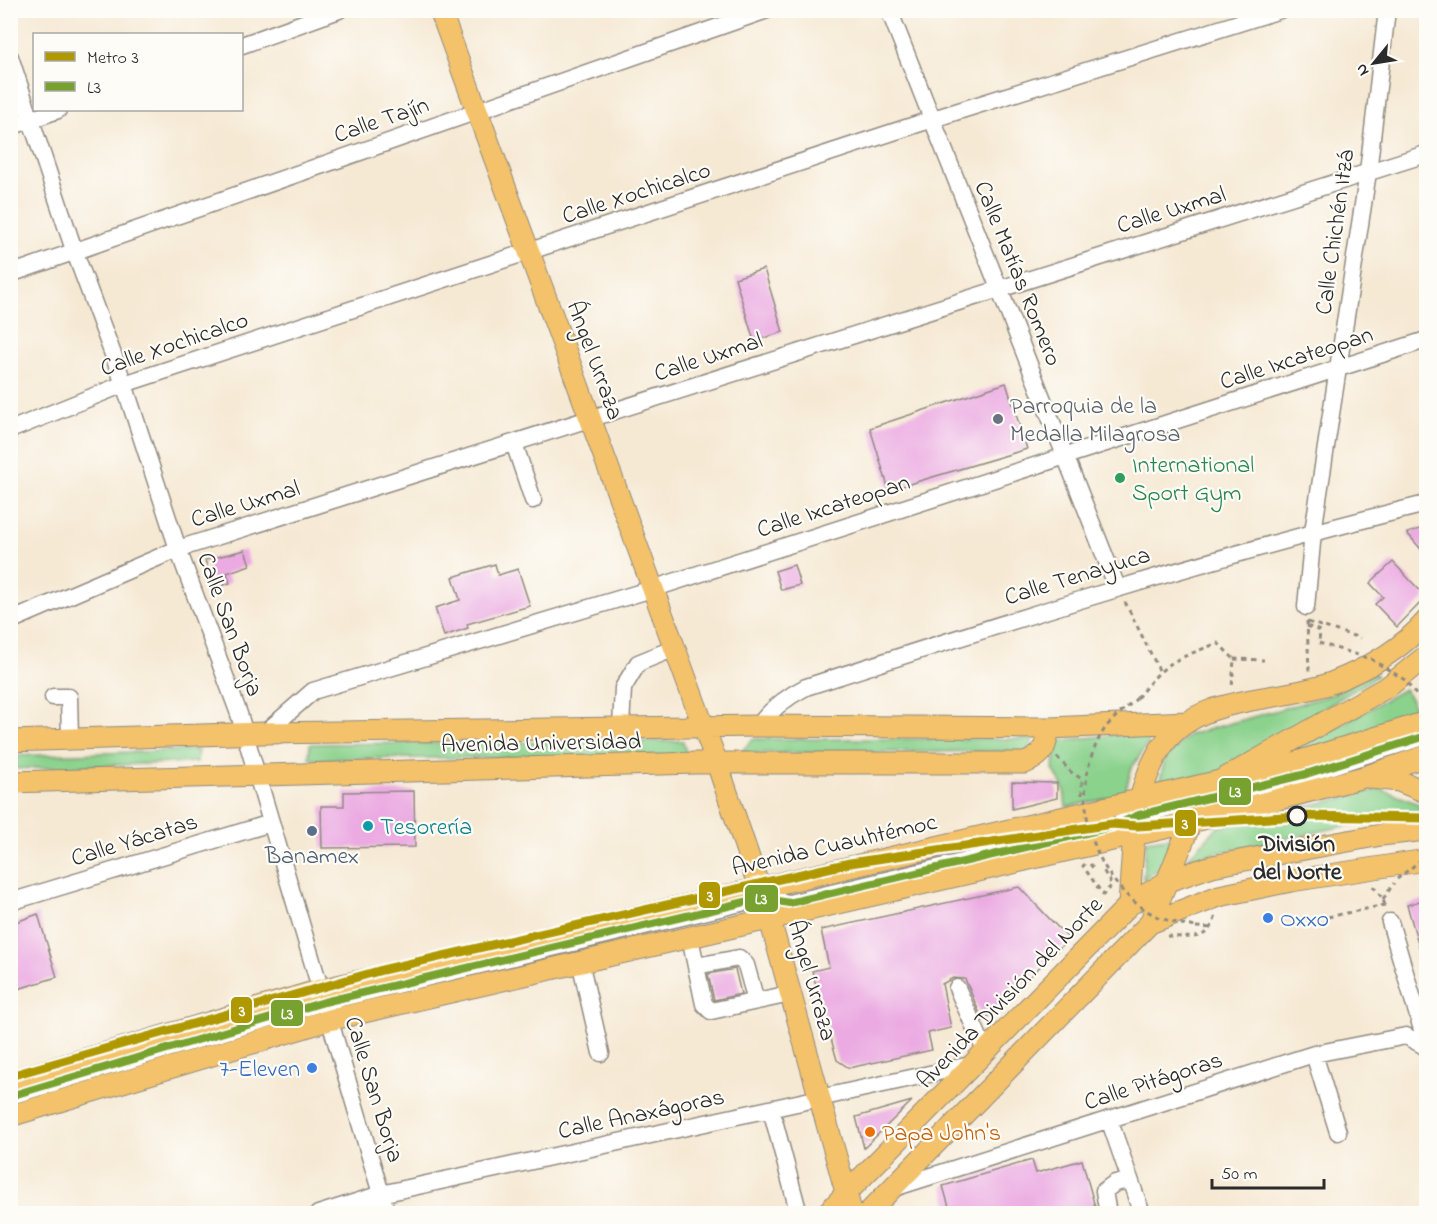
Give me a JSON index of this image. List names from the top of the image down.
{
  "streets": {
    "main road": [
      "Ángel Urraza",
      "Avenida Universidad",
      "Avenida Cuauhtémoc",
      "Avenida División del Norte"
    ],
    "street": [
      "Calle Tajín",
      "Calle Xochicalco",
      "Calle Uxmal",
      "Calle Chichén Itzá",
      "Calle Matías Romero",
      "Calle Ixcateopan",
      "Calle Tenayuca",
      "Calle San Borja",
      "Calle Yácatas",
      "Calle Pitágoras",
      "Calle Anaxágoras"
    ]
  },
  "crossings": [
    ["Calle Tajín", "Ángel Urraza"],
    ["Calle Tajín", "Calle San Borja"],
    ["Calle Xochicalco", "Calle Matías Romero"],
    ["Calle Xochicalco", "Ángel Urraza"],
    ["Calle Xochicalco", "Calle San Borja"],
    ["Calle Uxmal", "Calle Chichén Itzá"],
    ["Calle Uxmal", "Calle Matías Romero"],
    ["Calle Uxmal", "Ángel Urraza"],
    ["Calle Uxmal", "Calle San Borja"],
    ["Calle Chichén Itzá", "Calle Ixcateopan"],
    ["Calle Chichén Itzá", "Calle Tenayuca"],
    ["Calle Matías Romero", "Calle Ixcateopan"],
    ["Calle Matías Romero", "Calle Tenayuca"],
    ["Calle Ixcateopan", "Ángel Urraza"],
    ["Calle Ixcateopan", "Calle San Borja"],
    ["Calle Ixcateopan", "Avenida Universidad"],
    ["Ángel Urraza", "Avenida Universidad"],
    ["Ángel Urraza", "Avenida Cuauhtémoc"],
    ["Ángel Urraza", "Avenida División del Norte"],
    ["Ángel Urraza", "Calle Anaxágoras"],
    ["Calle Tenayuca", "Avenida Universidad"],
    ["Calle San Borja", "Avenida Universidad"],
    ["Calle San Borja", "Calle Yácatas"],
    ["Calle San Borja", "Avenida Cuauhtémoc"],
    ["Calle San Borja", "Calle Anaxágoras"],
    ["Avenida Universidad", "Avenida División del Norte"],
    ["Avenida Cuauhtémoc", "Avenida División del Norte"],
    ["Avenida División del Norte", "Calle Anaxágoras"]
  ],
  "places": [
    "Parroquia de la Medalla Milagrosa",
    "International Sport Gym",
    "División del Norte",
    "Tesorería",
    "Banamex",
    "Oxxo",
    "7-Eleven",
    "Papa John's"
  ],
  "lines": ["transit line L3", "metro line 3"],
  "legend": ["Metro 3", "L3"],
  "scale_bar": "50 m",
  "north": "bottom left"
}
